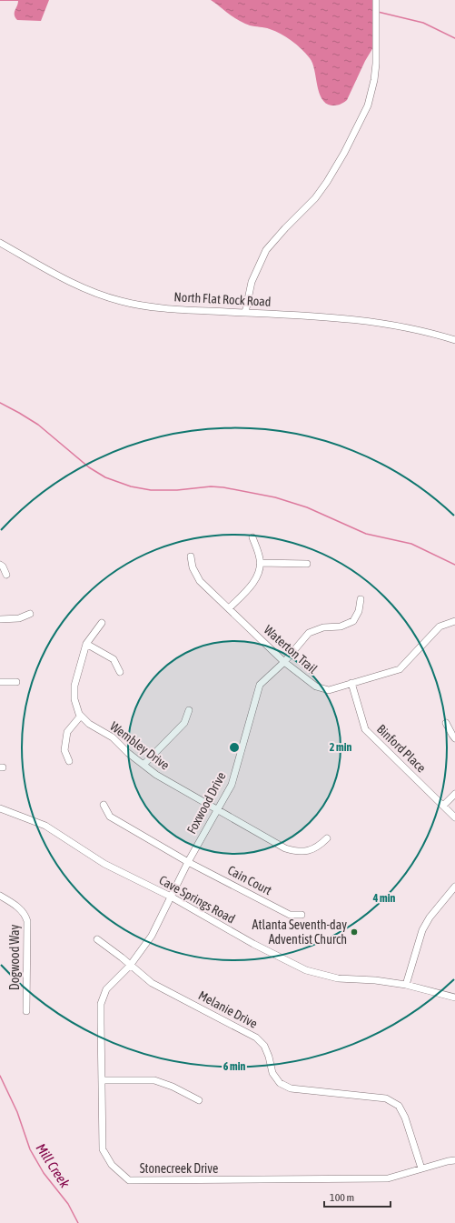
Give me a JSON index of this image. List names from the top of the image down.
{
  "streets": {
    "street": [
      "North Flat Rock Road",
      "Waterton Trail",
      "Wembley Drive",
      "Binford Place",
      "Foxwood Drive",
      "Cain Court",
      "Cave Springs Road",
      "Dogwood Way",
      "Melanie Drive",
      "Stonecreek Drive"
    ]
  },
  "crossings": [
    ["Waterton Trail", "Binford Place"],
    ["Waterton Trail", "Foxwood Drive"],
    ["Wembley Drive", "Foxwood Drive"],
    ["Foxwood Drive", "Cain Court"],
    ["Foxwood Drive", "Cave Springs Road"],
    ["Foxwood Drive", "Stonecreek Drive"],
    ["Cave Springs Road", "Stonecreek Drive"],
    ["Melanie Drive", "Stonecreek Drive"]
  ],
  "water": ["Mill Creek"],
  "places": ["Atlanta Seventh-day Adventist Church"],
  "scale_bar": "100 m",
  "rings": ["2 min", "4 min", "6 min"]
}
